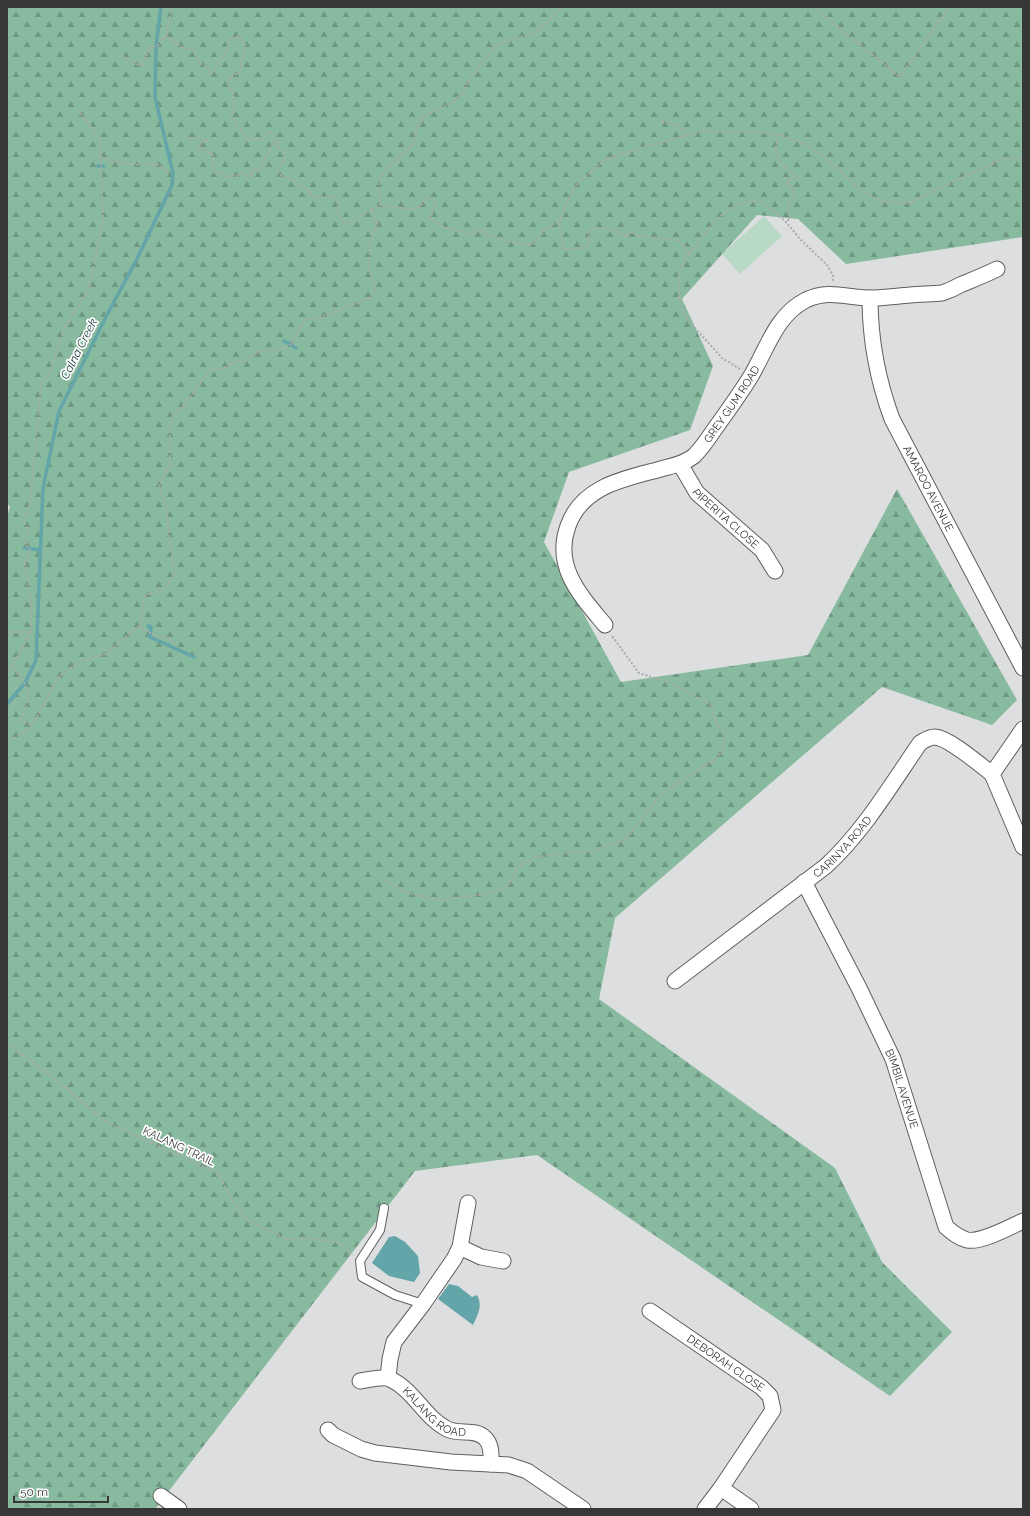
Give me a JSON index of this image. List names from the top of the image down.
{
  "streets": {
    "street": [
      "GREY GUM ROAD",
      "AMAROO AVENUE",
      "PIPERITA CLOSE",
      "CARINYA ROAD",
      "BIMBIL AVENUE",
      "DEBORAH CLOSE",
      "KALANG ROAD"
    ],
    "path": ["KALANG TRAIL"]
  },
  "crossings": [
    ["GREY GUM ROAD", "AMAROO AVENUE"],
    ["GREY GUM ROAD", "PIPERITA CLOSE"],
    ["CARINYA ROAD", "BIMBIL AVENUE"]
  ],
  "water": ["Calna Creek"],
  "scale_bar": "50 m"
}
